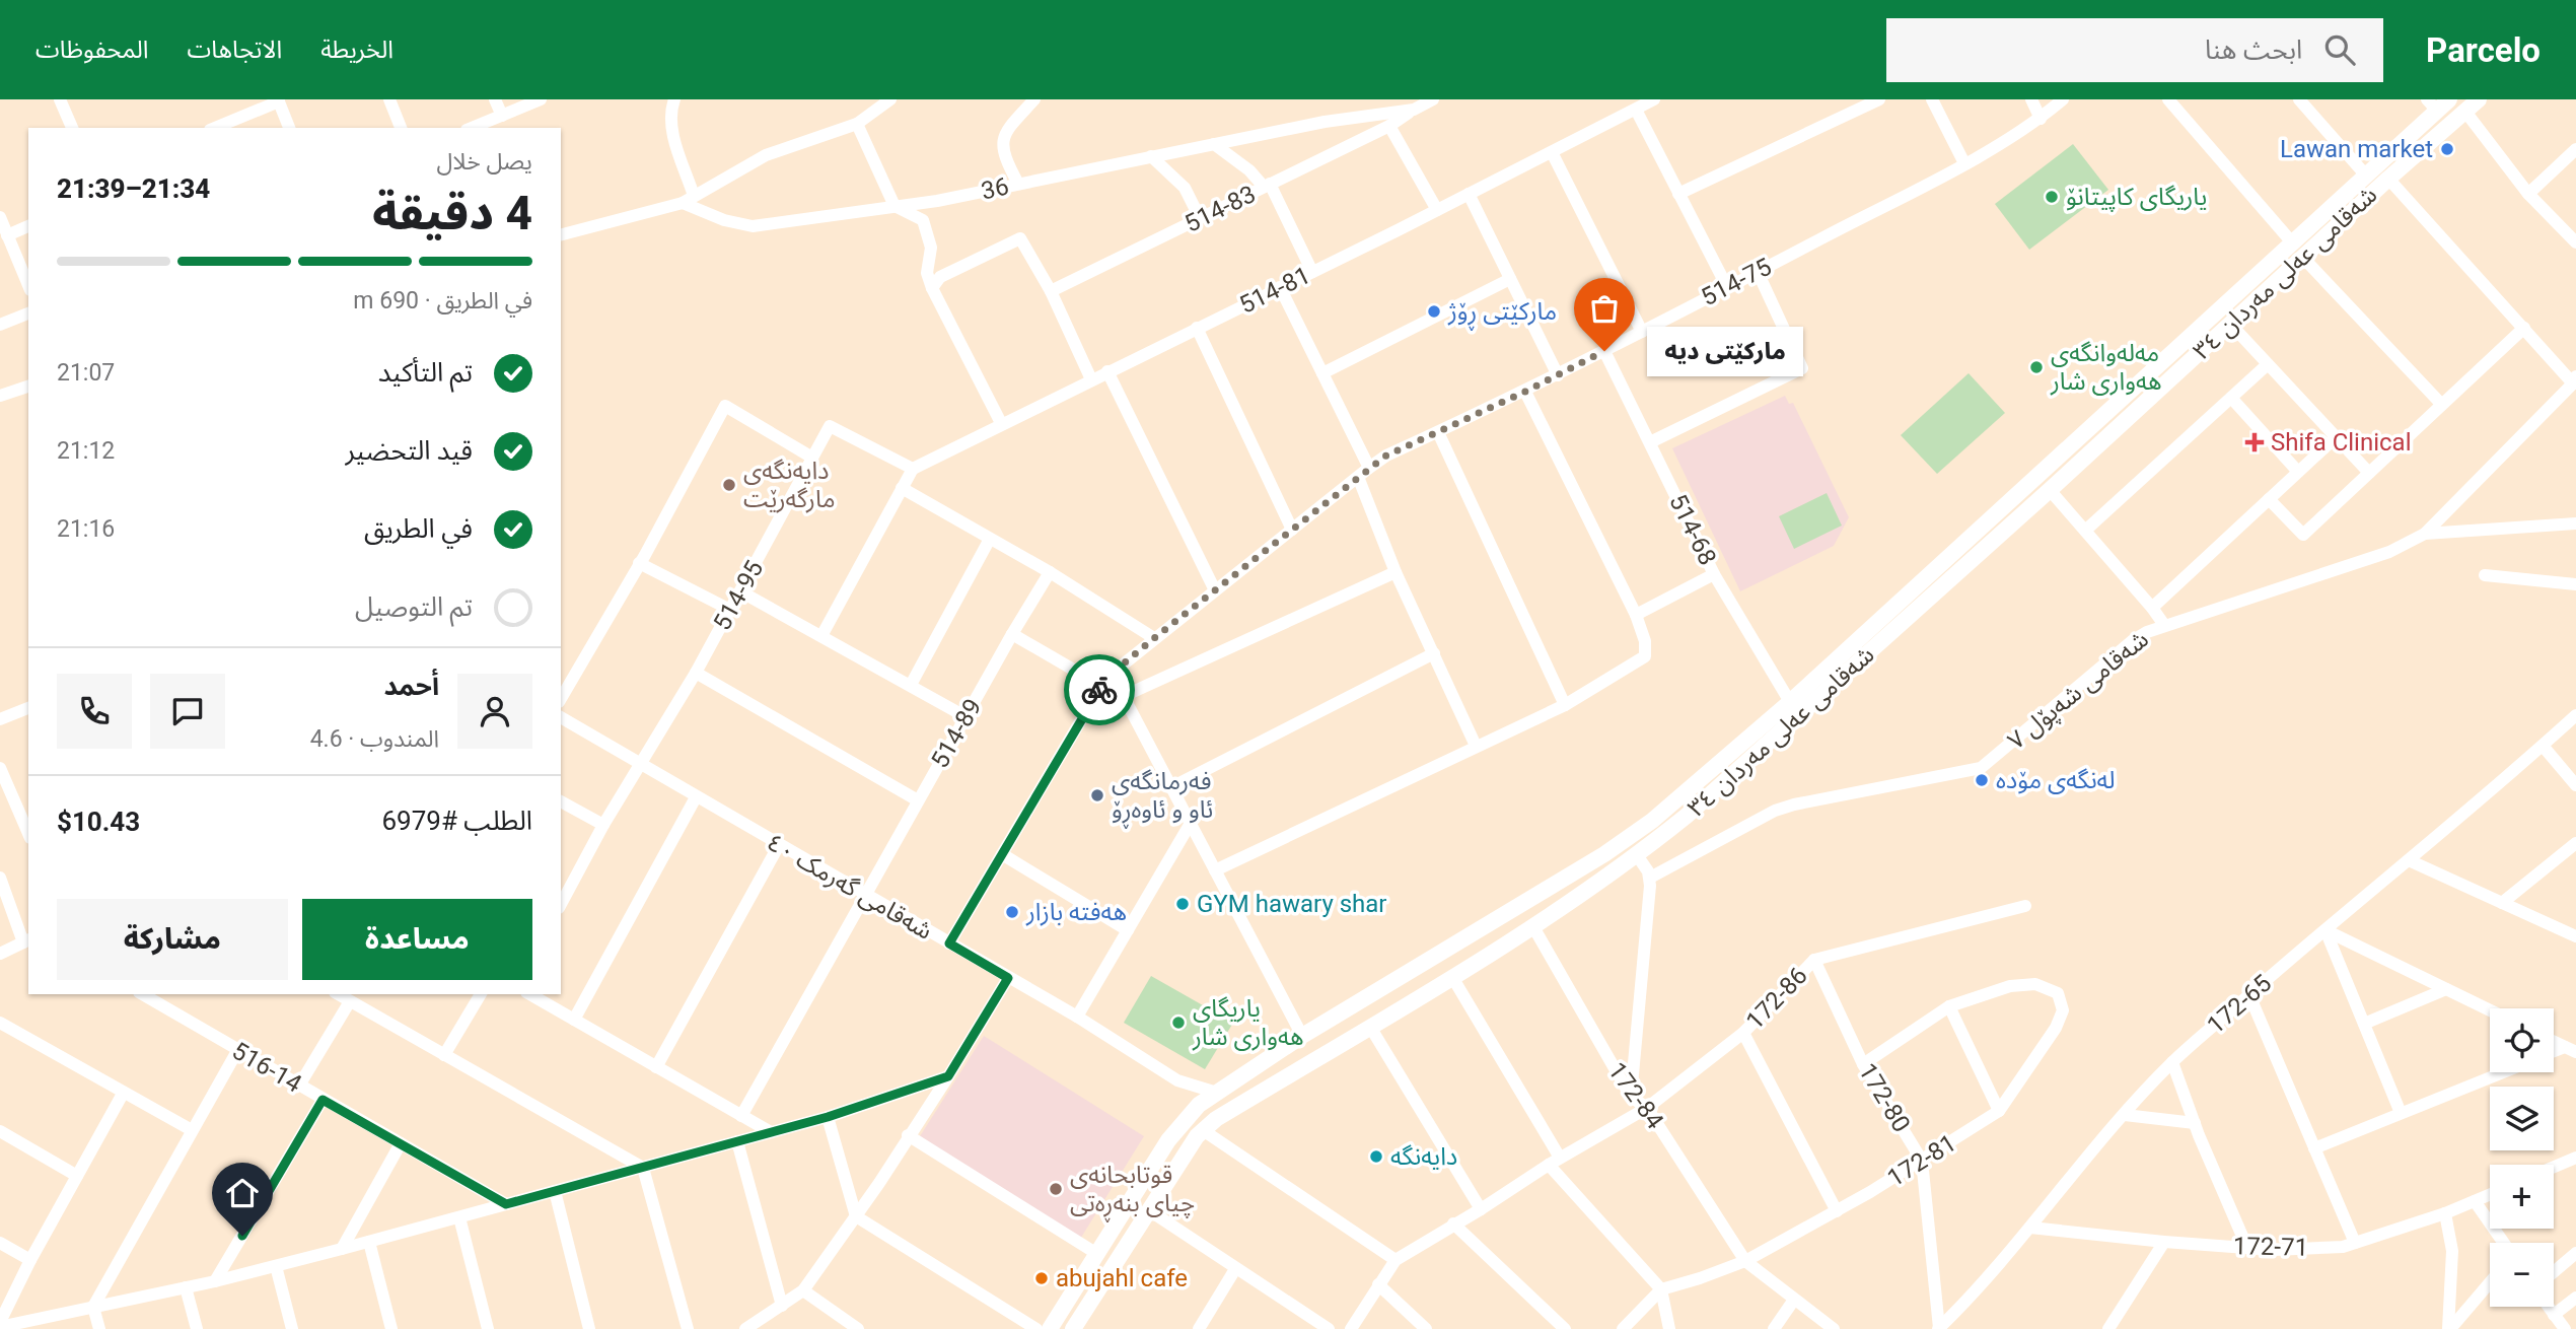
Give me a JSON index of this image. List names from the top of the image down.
{
  "streets": {
    "main road": ["شەقامی عەلی مەردان ٣٤"],
    "street": [
      "36",
      "514-83",
      "514-75",
      "514-81",
      "514-68",
      "514-95",
      "شەقامی شەپۆل ٧",
      "514-89",
      "شەقامی گەرمک ٤٠",
      "172-86",
      "172-65",
      "516-14",
      "172-84",
      "172-80",
      "172-81",
      "172-71"
    ]
  },
  "crossings": [
    ["36", "514-83"],
    ["شەقامی عەلی مەردان ٣٤", "514-68"],
    ["شەقامی عەلی مەردان ٣٤", "شەقامی گەرمک ٤٠"],
    ["شەقامی عەلی مەردان ٣٤", "172-84"],
    ["514-75", "514-68"],
    ["514-75", "شەقامی گەرمک ٤٠"],
    ["514-81", "514-95"],
    ["514-95", "شەقامی گەرمک ٤٠"],
    ["514-89", "شەقامی گەرمک ٤٠"],
    ["172-86", "172-84"],
    ["172-86", "172-80"],
    ["172-65", "172-80"],
    ["172-65", "172-71"],
    ["172-84", "172-81"],
    ["172-80", "172-81"]
  ],
  "places": {
    "other": [
      "Lawan market",
      "یاریگای کاپیتانۆ",
      "مارکێتی ڕۆژ",
      "مارکێتی دیە",
      "مەلەوانگەی هەواری شار",
      "دایەنگەی مارگەرێت",
      "لەنگەی مۆدە",
      "فەرمانگەی ئاو و ئاوەڕۆ",
      "GYM hawary shar",
      "هەفتە بازار",
      "یاریگای هەواری شار",
      "دایەنگە",
      "قوتابحانەی چیای بنەڕەتی",
      "abujahl cafe"
    ],
    "health": ["Shifa Clinical"]
  },
  "page": {
    "header": "Parcelo",
    "search": "ابحث هنا",
    "nav": ["الخريطة", "الاتجاهات", "المحفوظات"],
    "heading": ["4 دقيقة", "يصل خلال", "21:34–21:39"],
    "panel": [
      "أحمد",
      "المندوب · 4.6",
      "الطلب #6979",
      "$10.43"
    ],
    "bar": "في الطريق · 690 m",
    "bubble": "مارکێتی دیە",
    "list": [
      ["تم التأكيد", "21:07"],
      ["قيد التحضير", "21:12"],
      ["في الطريق", "21:16"],
      "تم التوصيل"
    ],
    "buttons": ["مساعدة", "مشاركة"],
    "map_buttons": ["+", "−"]
  }
}
